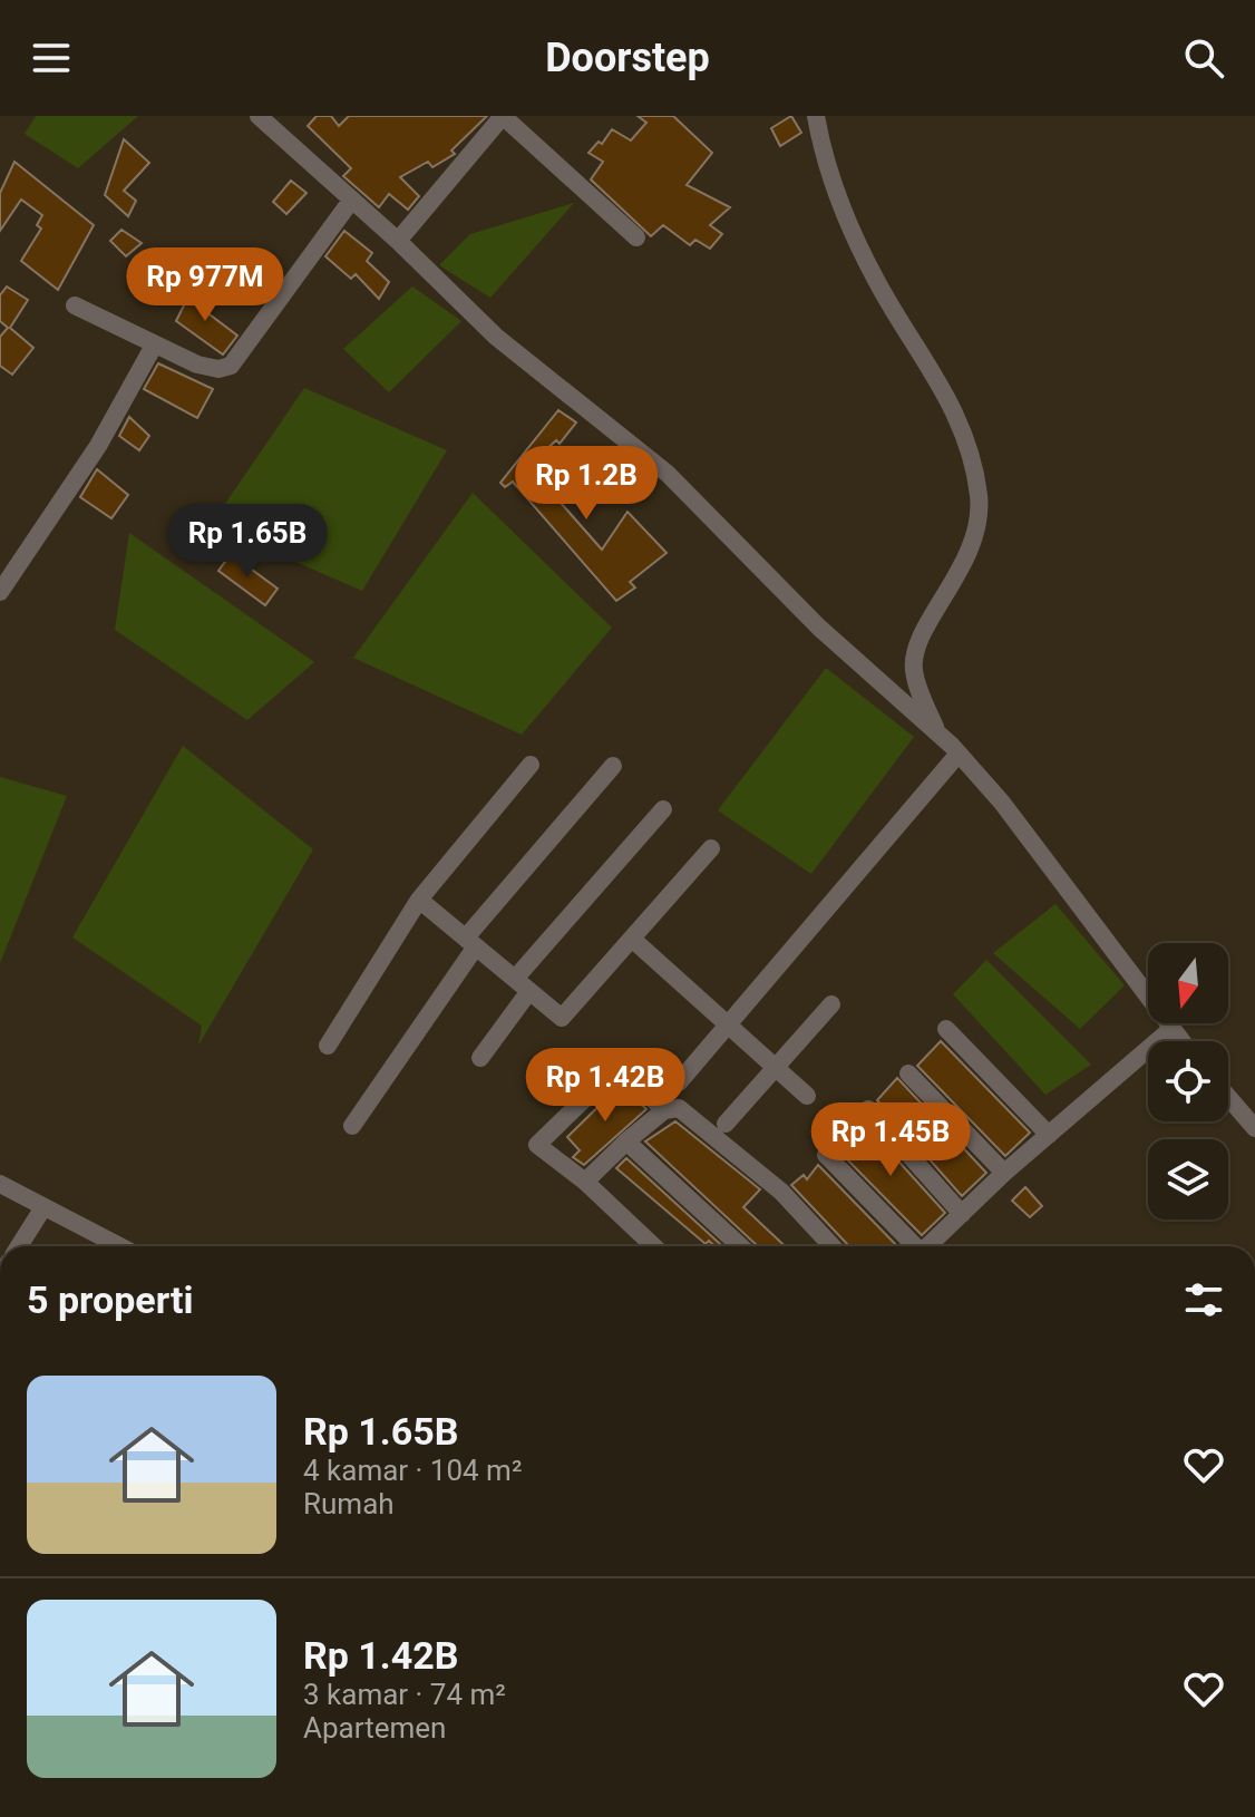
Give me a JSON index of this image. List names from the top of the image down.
{
  "north": "bottom",
  "page": {
    "header": "Doorstep",
    "price": [
      "Rp 977M",
      "Rp 1.2B",
      "Rp 1.65B",
      "Rp 1.42B",
      "Rp 1.45B"
    ],
    "heading": "5 properti",
    "list": [
      {
        "name": "Rp 1.65B",
        "note": "4 kamar · 104 m² · Rumah"
      },
      {
        "name": "Rp 1.42B",
        "note": "3 kamar · 74 m² · Apartemen"
      }
    ]
  }
}
